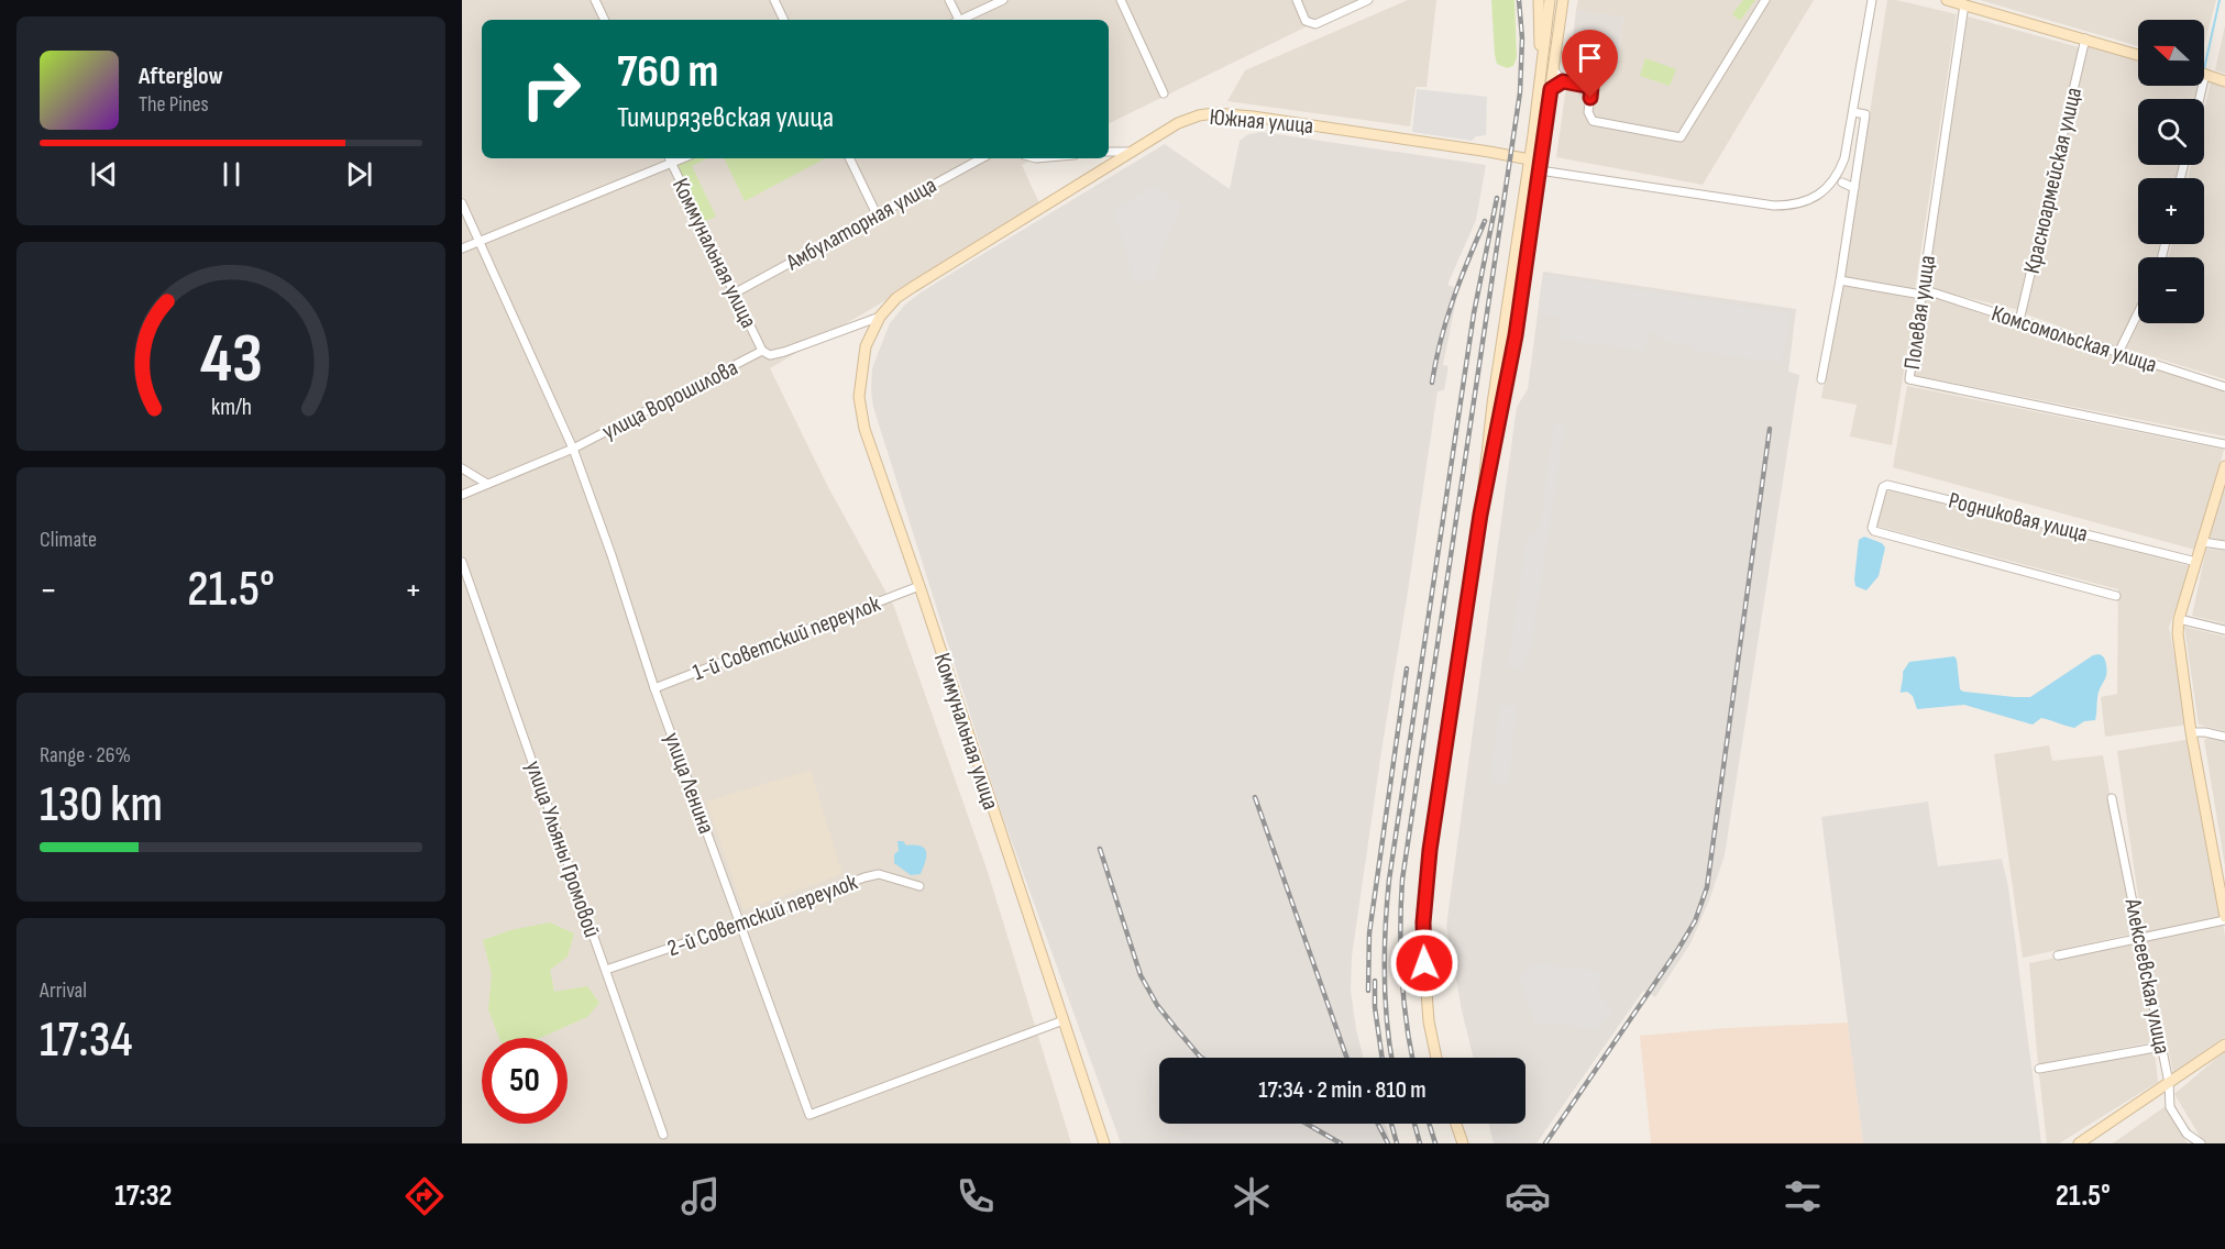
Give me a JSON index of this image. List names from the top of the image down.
{
  "streets": {
    "street": [
      "Южная улица",
      "Красноармейская улица",
      "Амбулаторная улица",
      "Коммунальная улица",
      "Полевая улица",
      "Комсомольская улица",
      "улица Ворошилова",
      "Родниковая улица",
      "1-й Советский переулок",
      "улица Ленина",
      "улица Ульяны Громовой",
      "2-й Советский переулок",
      "Алексеевская улица"
    ]
  },
  "crossings": [
    ["Южная улица", "Коммунальная улица"],
    ["Южная улица", "улица Ворошилова"],
    ["Красноармейская улица", "Комсомольская улица"],
    ["Амбулаторная улица", "Коммунальная улица"],
    ["Коммунальная улица", "улица Ворошилова"],
    ["Коммунальная улица", "1-й Советский переулок"],
    ["Коммунальная улица", "улица Ленина"],
    ["Полевая улица", "Комсомольская улица"],
    ["улица Ворошилова", "улица Ленина"],
    ["1-й Советский переулок", "улица Ленина"],
    ["улица Ленина", "2-й Советский переулок"],
    ["улица Ульяны Громовой", "2-й Советский переулок"]
  ],
  "north": "left",
  "page": {
    "map_buttons": ["+", "−"],
    "turn": ["760 m", "Тимирязевская улица"],
    "song": ["Afterglow", "The Pines"],
    "tile": [
      "Climate",
      ["Range · 26%", "130 km"],
      ["Arrival", "17:34"]
    ],
    "heat": ["−", "21.5°", "+"],
    "limit": "50",
    "trip": "17:34 · 2 min · 810 m",
    "tabs": ["17:32", "21.5°"],
    "gauge": ["43", "km/h"]
  }
}
